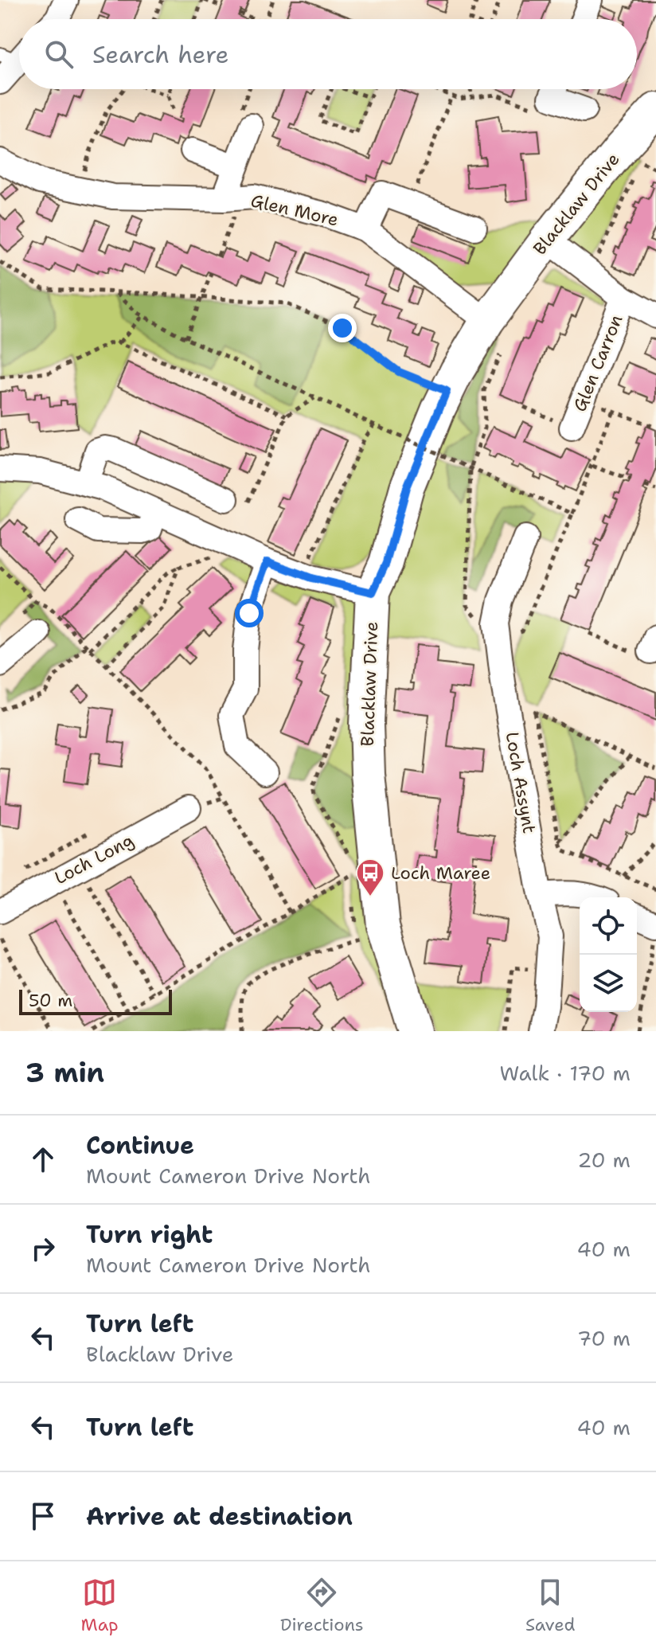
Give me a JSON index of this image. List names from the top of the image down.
{
  "streets": {
    "street": [
      "Blacklaw Drive",
      "Glen More",
      "Glen Carron",
      "Loch Assynt",
      "Loch Long"
    ]
  },
  "crossings": [
    ["Blacklaw Drive", "Glen More"],
    ["Blacklaw Drive", "Glen Carron"]
  ],
  "places": {
    "bus stop": ["Loch Maree"]
  },
  "scale_bar": "50 m",
  "page": {
    "search": "Search here",
    "scale": "50 m",
    "heading": ["3 min", "Walk · 170 m"],
    "list": [
      ["Continue", "Mount Cameron Drive North", "20 m"],
      ["Turn right", "Mount Cameron Drive North", "40 m"],
      ["Turn left", "Blacklaw Drive", "70 m"],
      ["Turn left", "40 m"],
      "Arrive at destination"
    ],
    "nav": ["Map", "Directions", "Saved"]
  }
}
